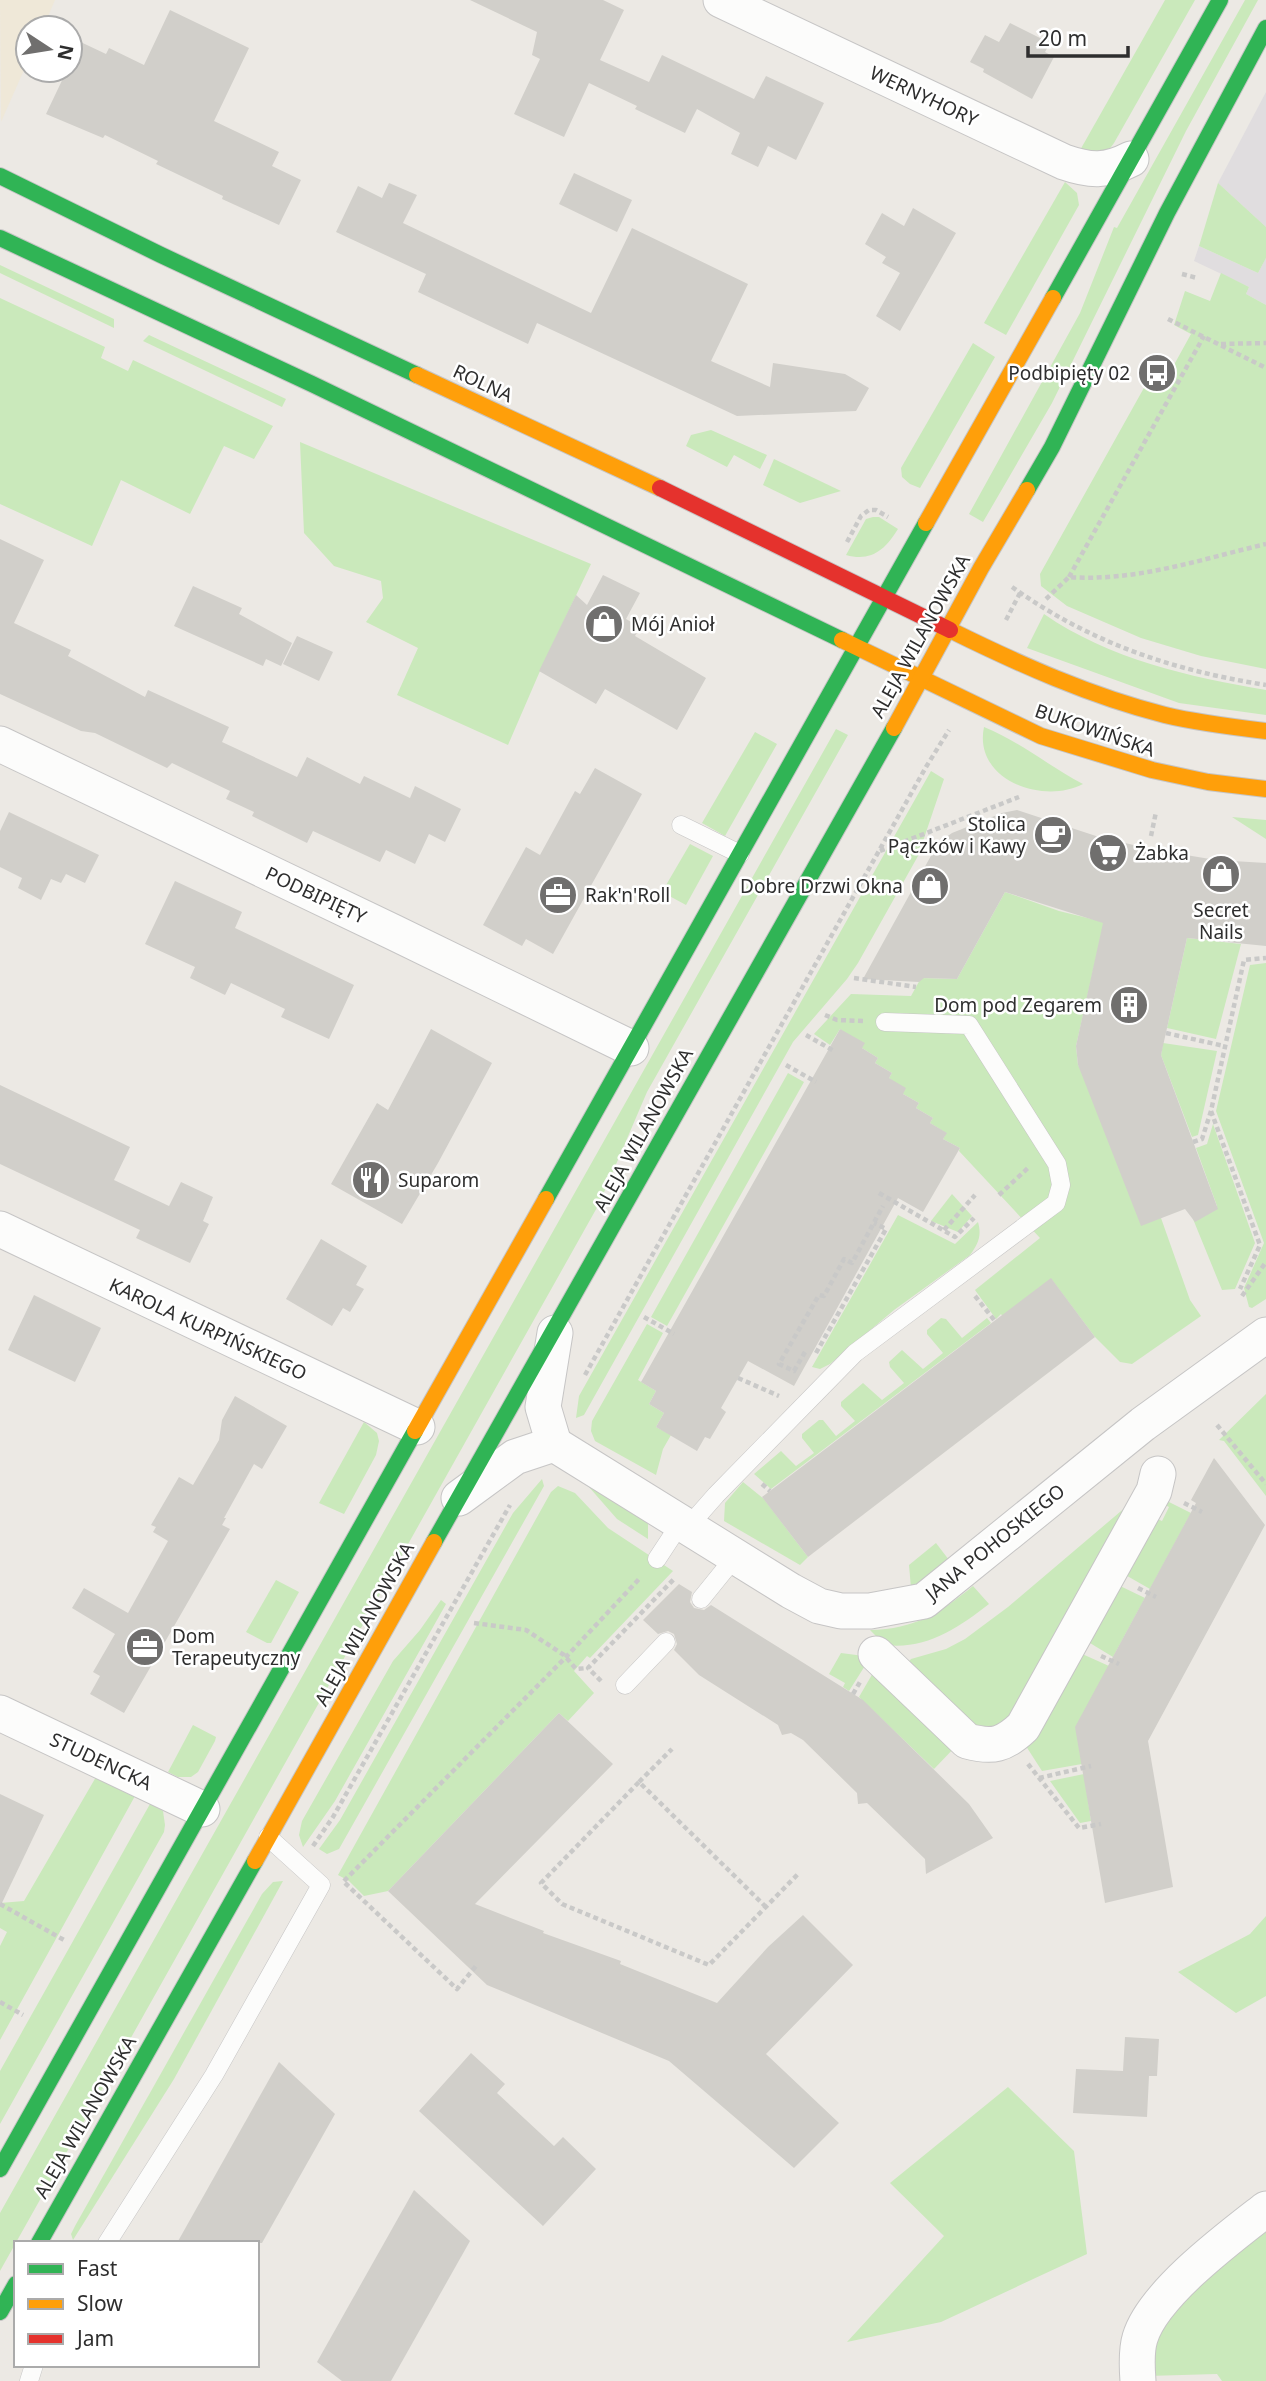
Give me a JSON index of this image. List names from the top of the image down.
{
  "streets": {
    "main road": ["ROLNA", "ALEJA WILANOWSKA", "BUKOWIŃSKA"],
    "street": [
      "WERNYHORY",
      "PODBIPIĘTY",
      "KAROLA KURPIŃSKIEGO",
      "JANA POHOSKIEGO",
      "STUDENCKA"
    ]
  },
  "crossings": [
    ["ROLNA", "ALEJA WILANOWSKA"],
    ["ROLNA", "BUKOWIŃSKA"],
    ["ALEJA WILANOWSKA", "BUKOWIŃSKA"]
  ],
  "places": {
    "bus stop": ["Podbipięty 02"],
    "shop": ["Mój Anioł", "Secret Nails", "Dobre Drzwi Okna"],
    "cafe": ["Stolica Pączków i Kawy"],
    "supermarket": ["Żabka"],
    "office": ["Rak'n'Roll", "Dom Terapeutyczny"],
    "building": ["Dom pod Zegarem"],
    "restaurant": ["Suparom"]
  },
  "legend": ["Fast", "Slow", "Jam"],
  "scale_bar": "20 m",
  "north": "right"
}
